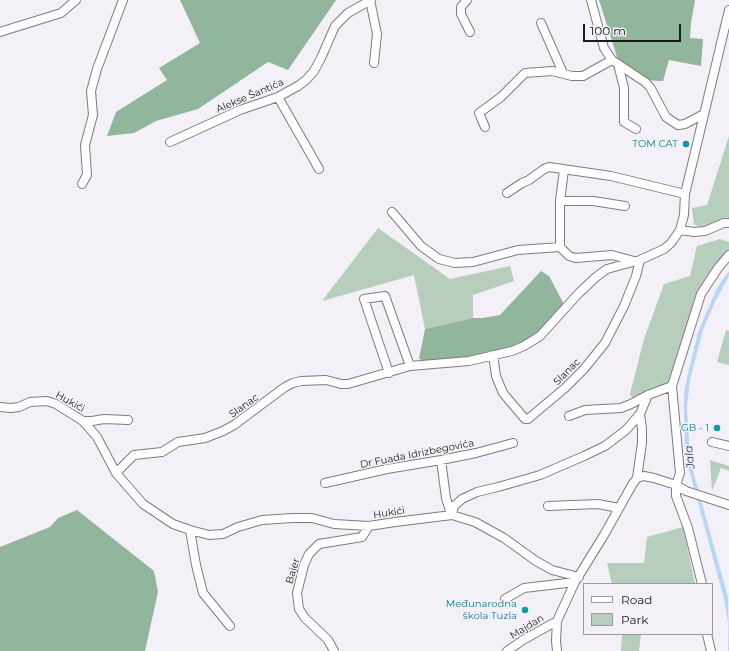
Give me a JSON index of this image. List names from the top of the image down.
{
  "streets": {
    "street": [
      "Alekse Šantića",
      "Slanac",
      "Hukići",
      "Dr Fuada Idrizbegovića",
      "Bajer",
      "Majdan"
    ]
  },
  "crossings": [
    ["Slanac", "Hukići"],
    ["Hukići", "Bajer"]
  ],
  "water": ["Jala"],
  "places": ["TOM CAT", "GB - 1", "Međunarodna škola Tuzla"],
  "legend": ["Road", "Park"],
  "scale_bar": "100 m"
}
